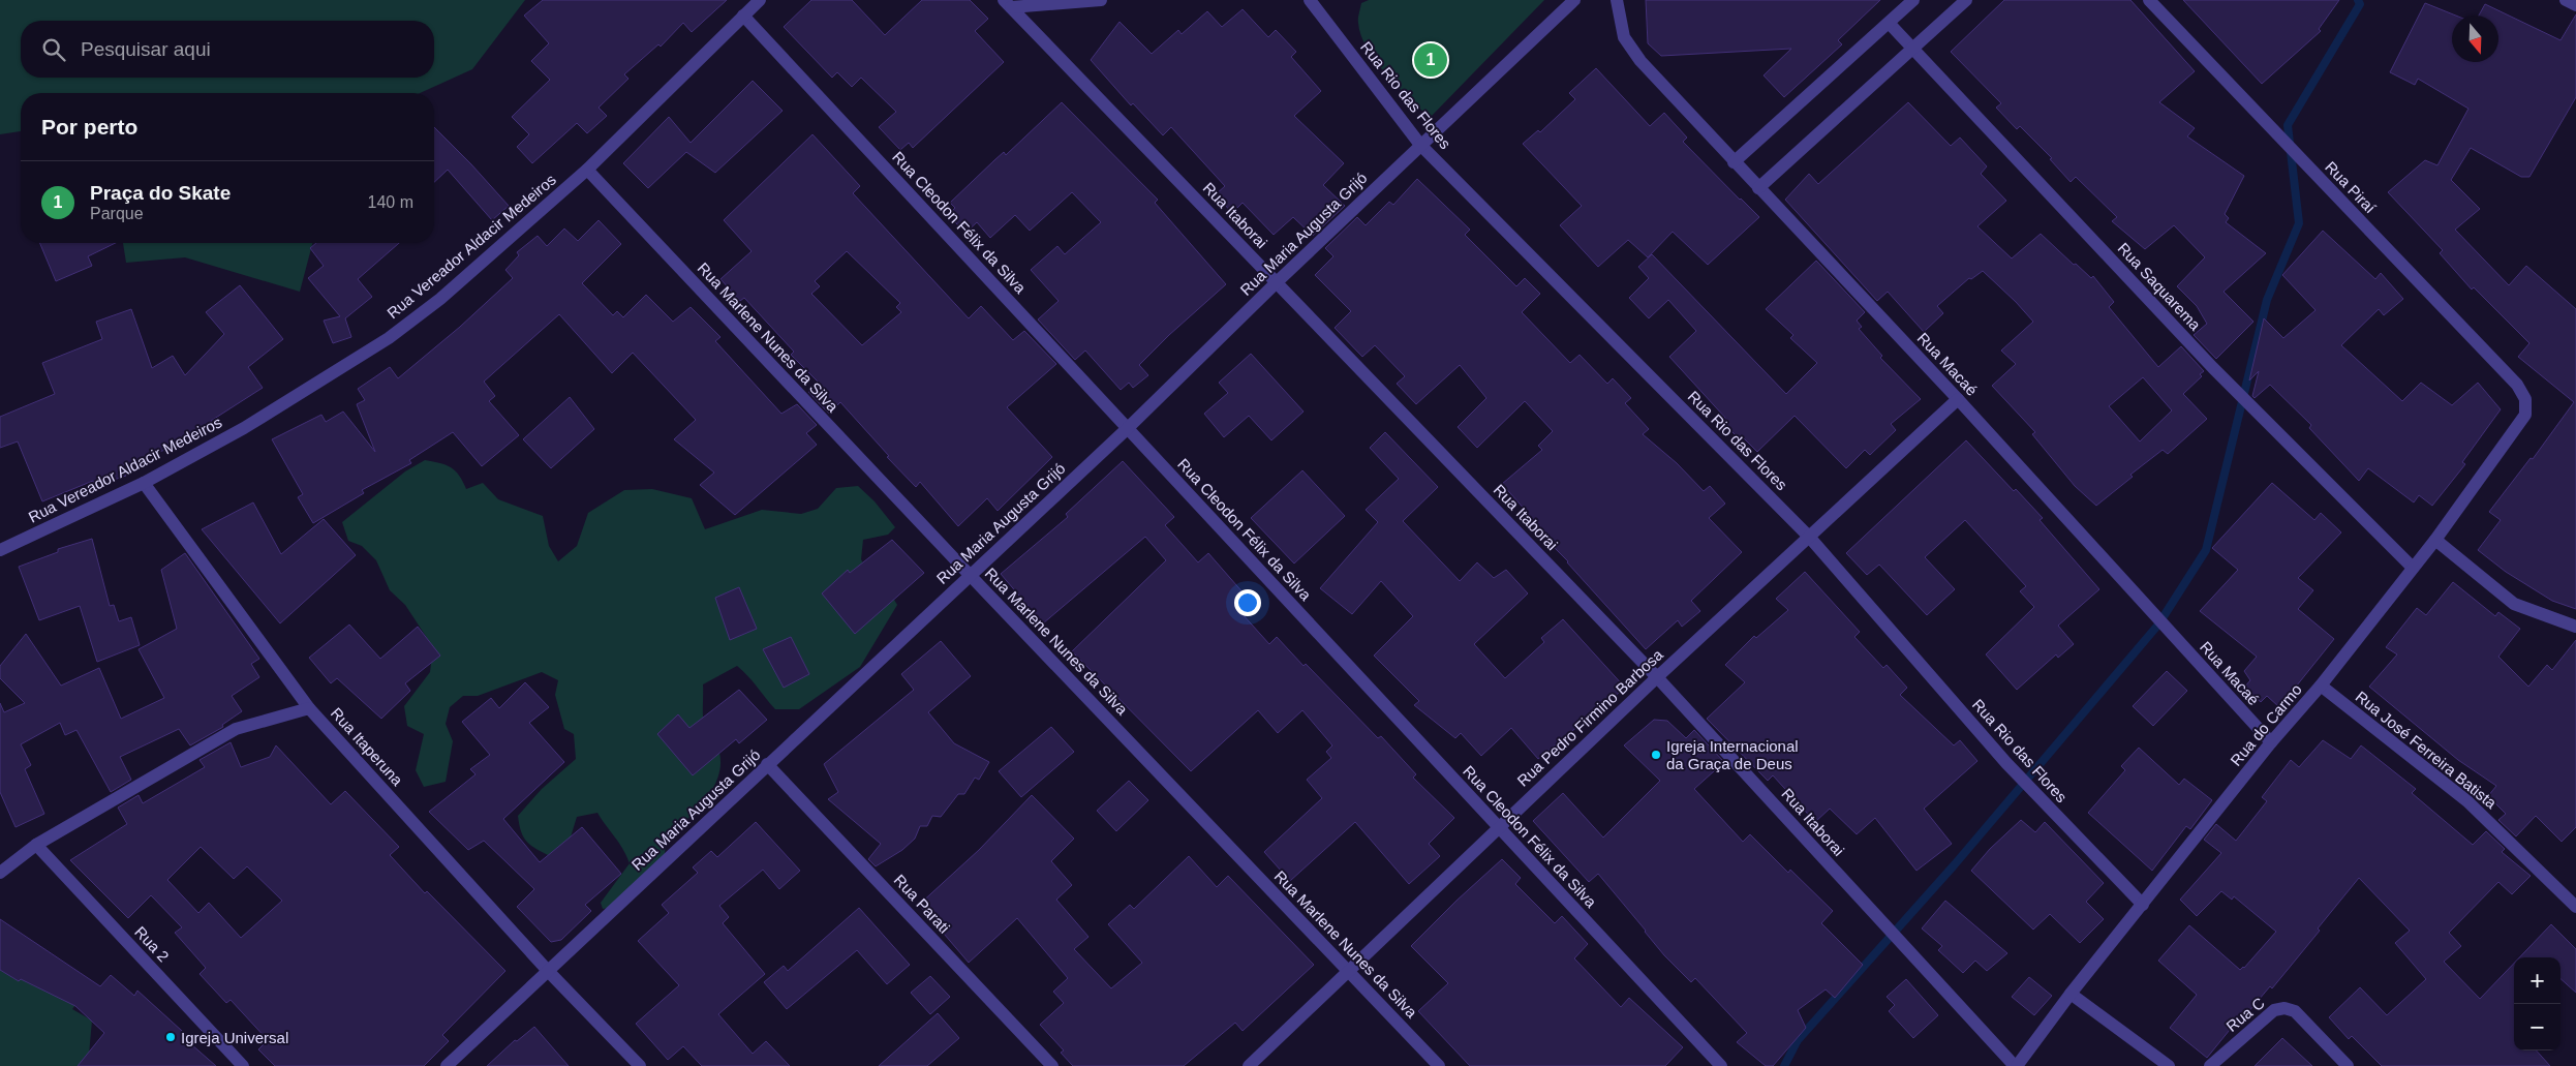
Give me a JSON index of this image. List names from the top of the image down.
{
  "streets": {
    "street": [
      "Rua Rio das Flores",
      "Rua Piraí",
      "Rua Itaborai",
      "Rua Cleodon Félix da Silva",
      "Rua Maria Augusta Grijó",
      "Rua Vereador Aldacir Medeiros",
      "Rua Saquarema",
      "Rua Marlene Nunes da Silva",
      "Rua Macaé",
      "Rua Pedro Firmino Barbosa",
      "Rua do Carmo",
      "Rua Itaperuna",
      "Rua José Ferreira Batista",
      "Rua Parati",
      "Rua 2",
      "Rua C"
    ]
  },
  "crossings": [
    ["Rua Rio das Flores", "Rua Maria Augusta Grijó"],
    ["Rua Rio das Flores", "Rua Pedro Firmino Barbosa"],
    ["Rua Rio das Flores", "Rua do Carmo"],
    ["Rua Piraí", "Rua do Carmo"],
    ["Rua Itaborai", "Rua Maria Augusta Grijó"],
    ["Rua Itaborai", "Rua Pedro Firmino Barbosa"],
    ["Rua Itaborai", "Rua do Carmo"],
    ["Rua Cleodon Félix da Silva", "Rua Maria Augusta Grijó"],
    ["Rua Cleodon Félix da Silva", "Rua Vereador Aldacir Medeiros"],
    ["Rua Cleodon Félix da Silva", "Rua Pedro Firmino Barbosa"],
    ["Rua Maria Augusta Grijó", "Rua Marlene Nunes da Silva"],
    ["Rua Maria Augusta Grijó", "Rua Itaperuna"],
    ["Rua Maria Augusta Grijó", "Rua Parati"],
    ["Rua Vereador Aldacir Medeiros", "Rua Marlene Nunes da Silva"],
    ["Rua Saquarema", "Rua do Carmo"],
    ["Rua Marlene Nunes da Silva", "Rua Pedro Firmino Barbosa"],
    ["Rua Macaé", "Rua Pedro Firmino Barbosa"],
    ["Rua Macaé", "Rua do Carmo"],
    ["Rua do Carmo", "Rua José Ferreira Batista"],
    ["Rua Itaperuna", "Rua 2"]
  ],
  "places": ["Igreja Internacional da Graça de Deus", "Igreja Universal"],
  "north": "bottom",
  "page": {
    "search": "Pesquisar aqui",
    "pins": "1",
    "heading": "Por perto",
    "list": [
      {
        "mark": "1",
        "name": "Praça do Skate",
        "note": "Parque",
        "value": "140 m"
      }
    ],
    "map_buttons": ["+", "−"]
  }
}
